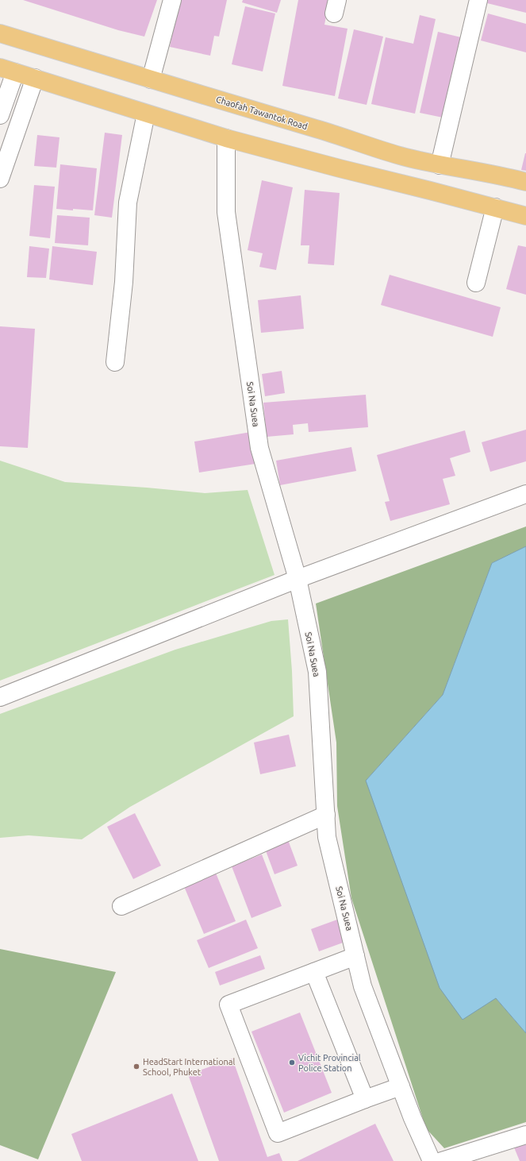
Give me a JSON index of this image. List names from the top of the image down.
{
  "streets": {
    "main road": ["Chaofah Tawantok Road"],
    "street": ["Soi Na Suea"]
  },
  "places": ["Vichit Provincial Police Station", "HeadStart International School, Phuket"]
}
